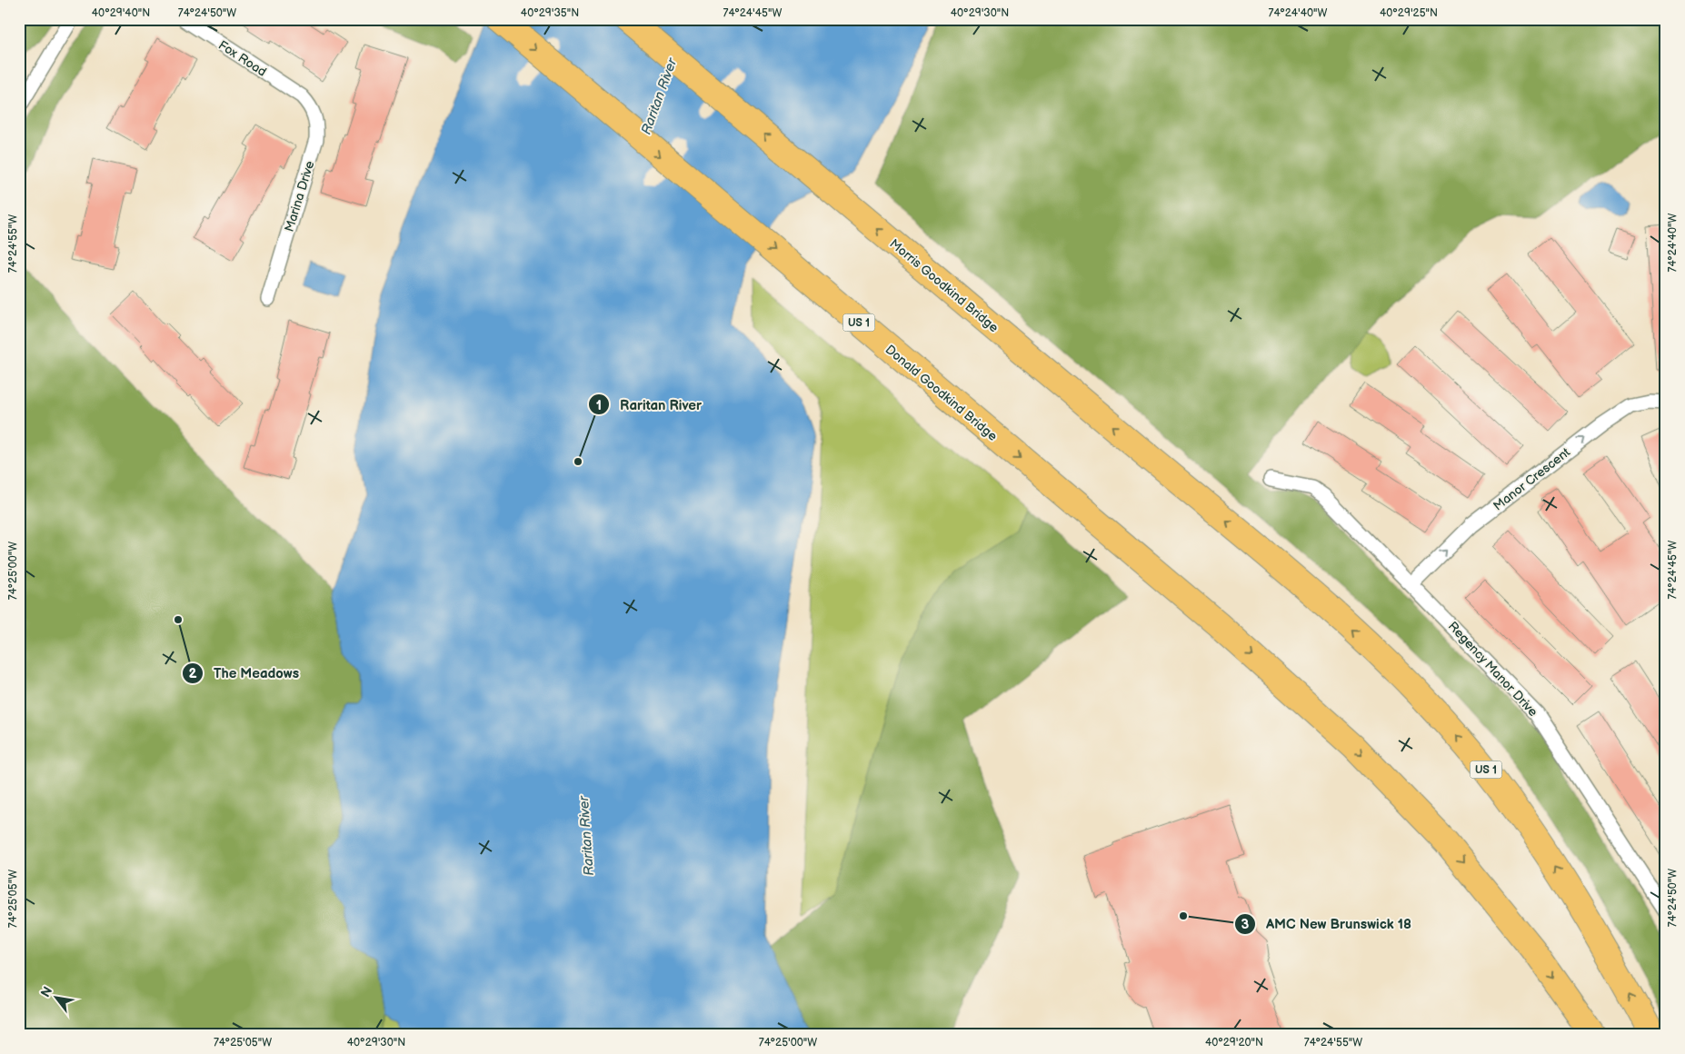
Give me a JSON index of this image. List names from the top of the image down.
{
  "streets": {
    "highway": ["Morris Goodkind Bridge", "US 1", "Donald Goodkind Bridge"],
    "street": [
      "Fox Road",
      "Marina Drive",
      "Manor Crescent",
      "Regency Manor Drive"
    ]
  },
  "crossings": [
    ["Fox Road", "Marina Drive"],
    ["Manor Crescent", "Regency Manor Drive"]
  ],
  "one_way": ["Morris Goodkind Bridge", "Donald Goodkind Bridge", "Manor Crescent"],
  "water": ["Raritan River"],
  "places": ["Raritan River", "The Meadows", "AMC New Brunswick 18"],
  "north": "top left",
  "coordinates": [
    "40°29'40\"N",
    "74°24'50\"W",
    "40°29'35\"N",
    "74°24'45\"W",
    "40°29'30\"N",
    "74°24'40\"W",
    "40°29'25\"N",
    "74°24'55\"W",
    "74°25'00\"W",
    "74°25'05\"W",
    "40°29'20\"N"
  ]
}
